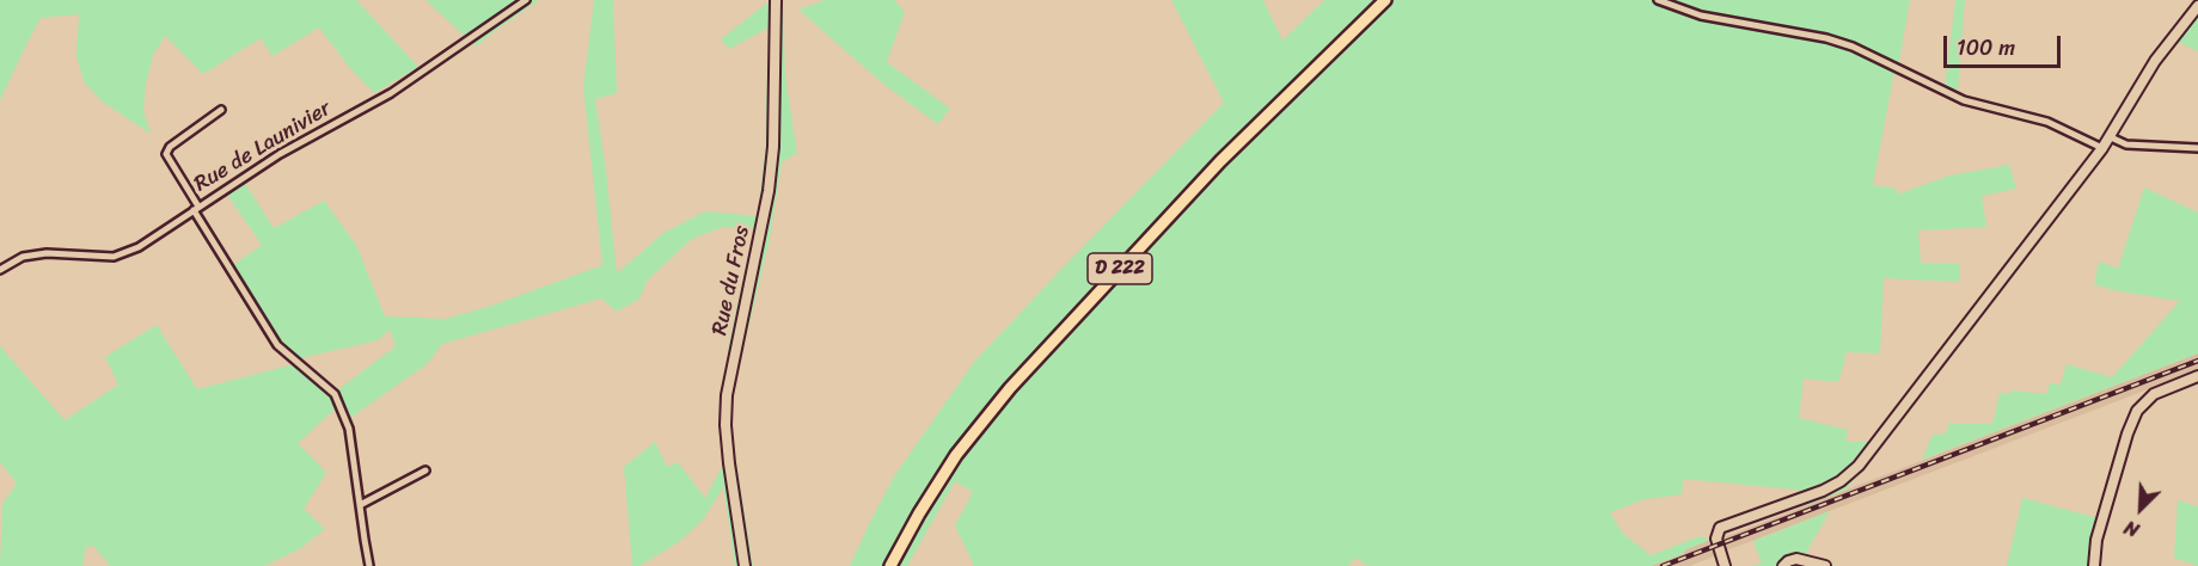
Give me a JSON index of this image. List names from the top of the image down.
{
  "streets": {
    "highway": ["D 222"],
    "street": ["Rue de Launivier", "Rue du Fros"]
  },
  "scale_bar": "100 m",
  "north": "bottom left"
}
